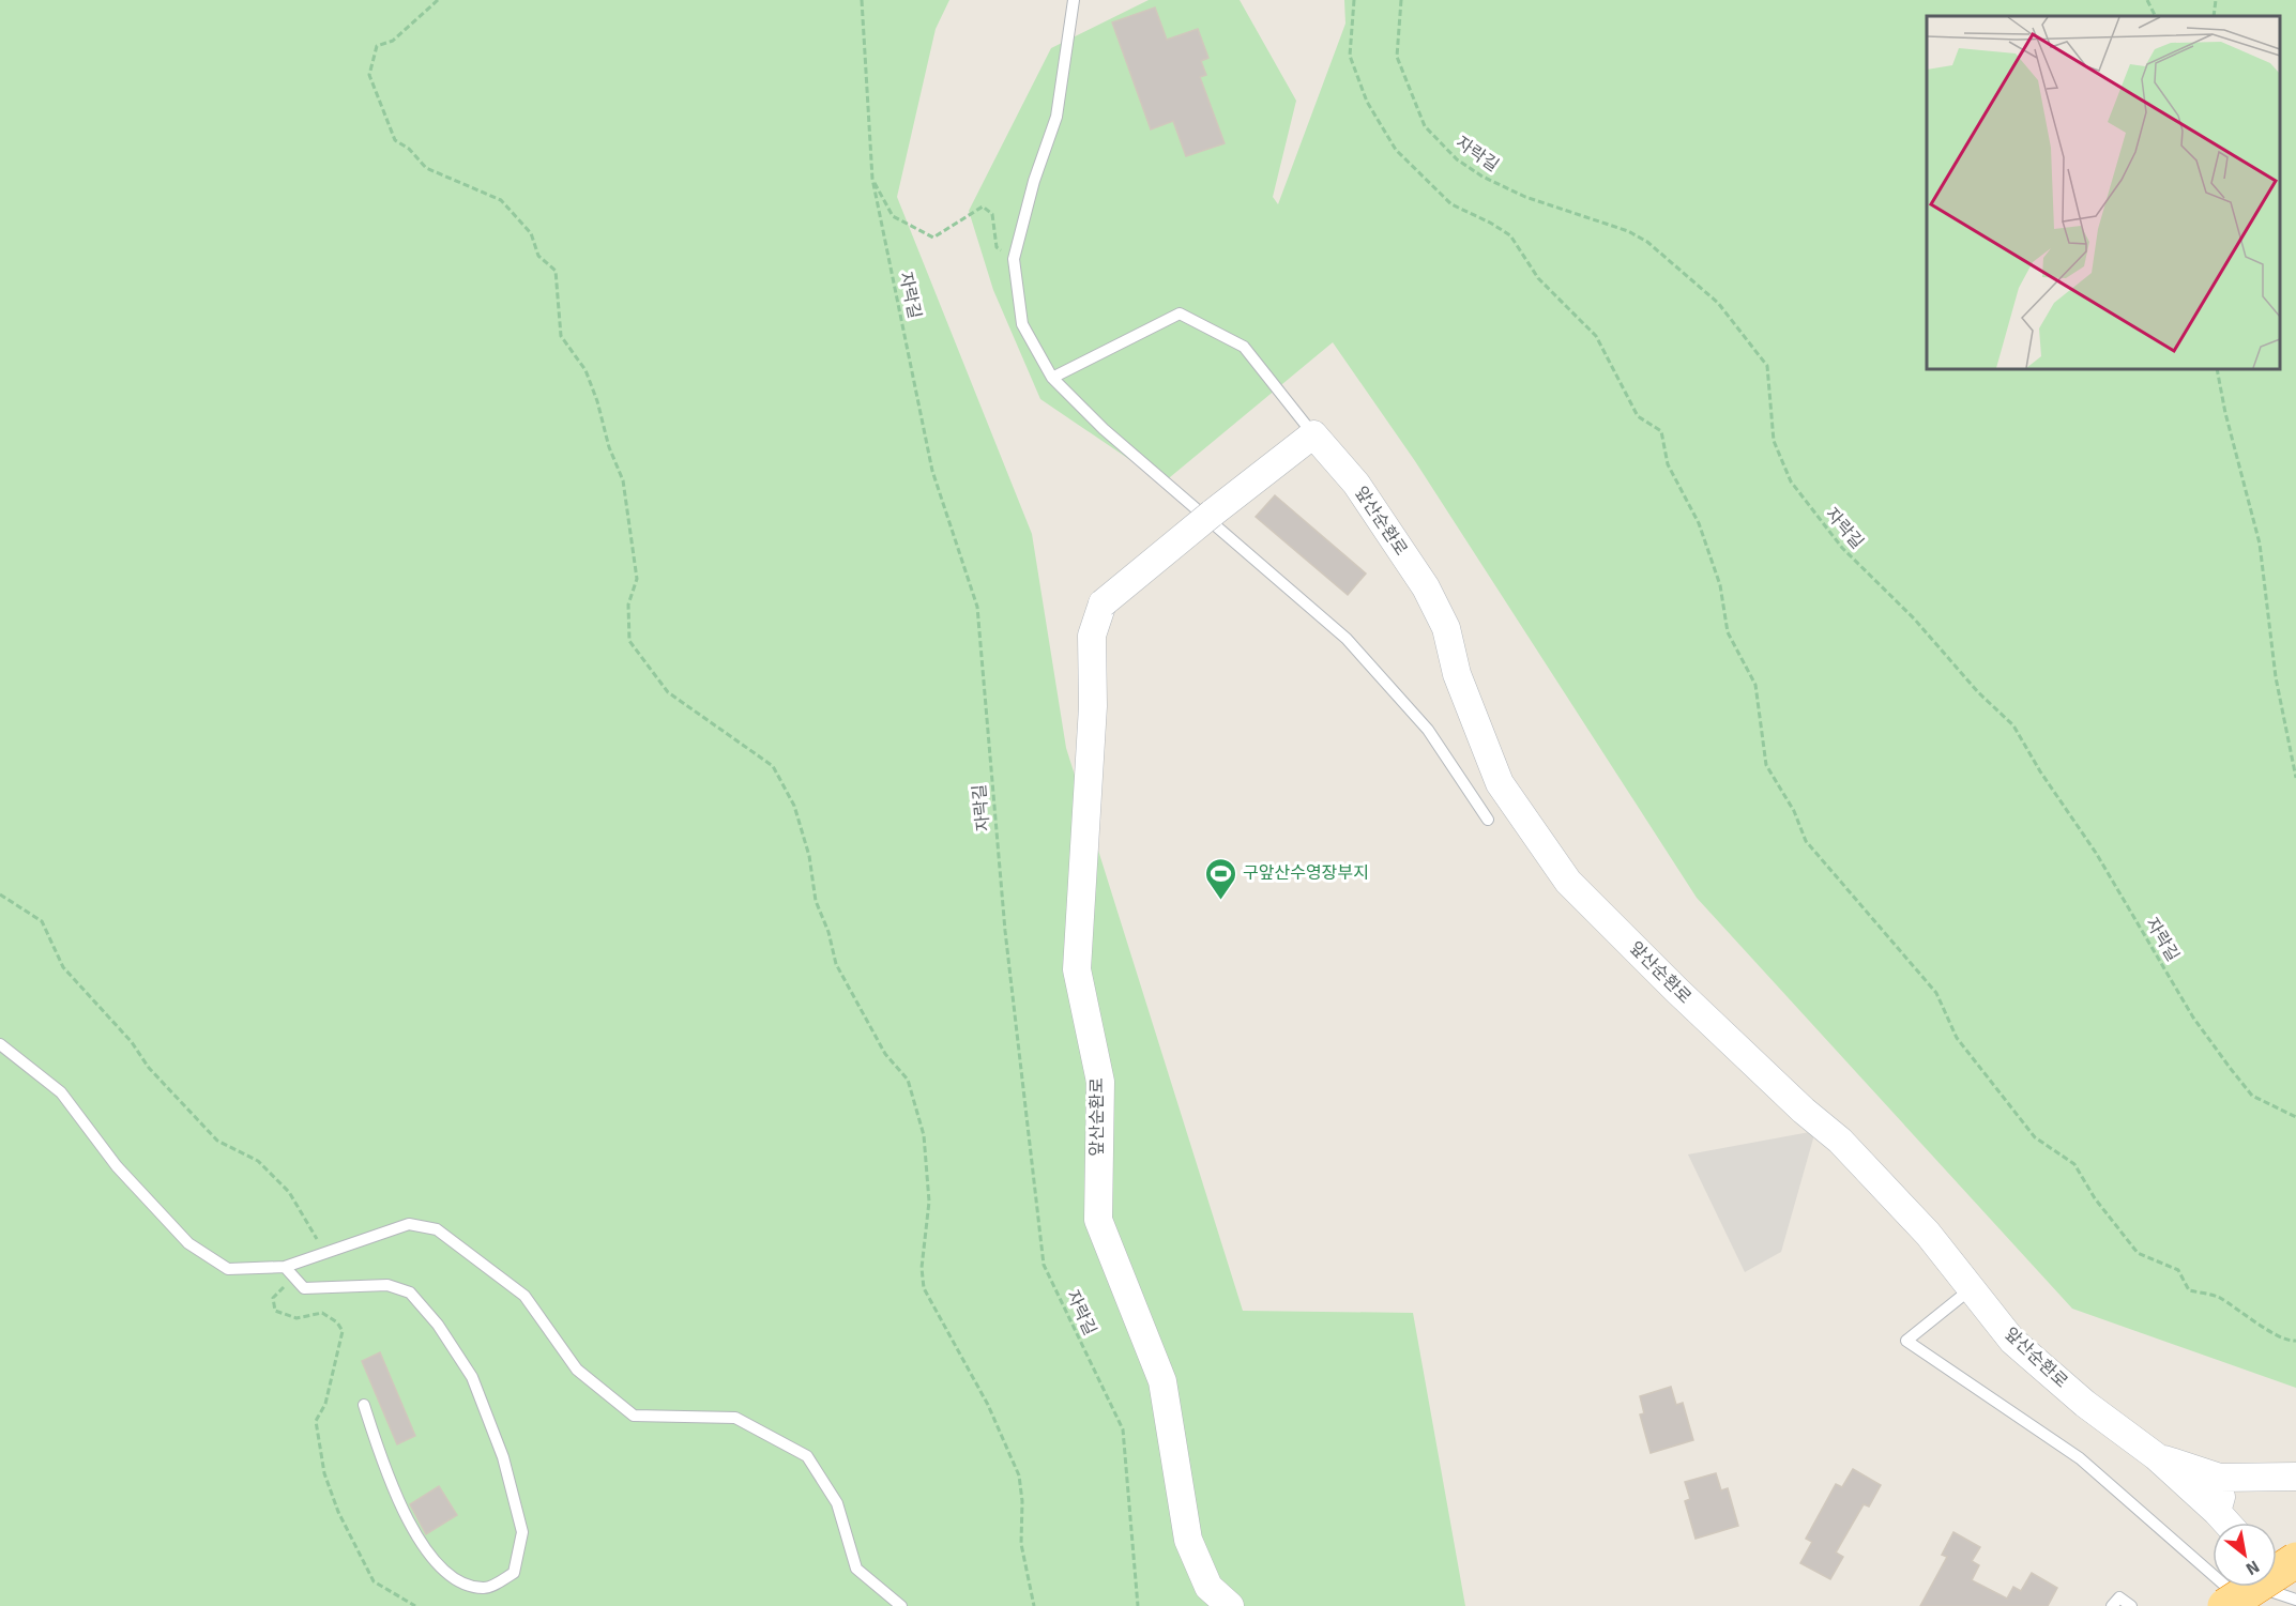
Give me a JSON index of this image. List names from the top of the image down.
{
  "streets": {
    "street": ["앞산순환로"],
    "path": ["자락길"]
  },
  "places": {
    "sports": ["구앞산수영장부지"]
  },
  "north": "bottom right"
}
